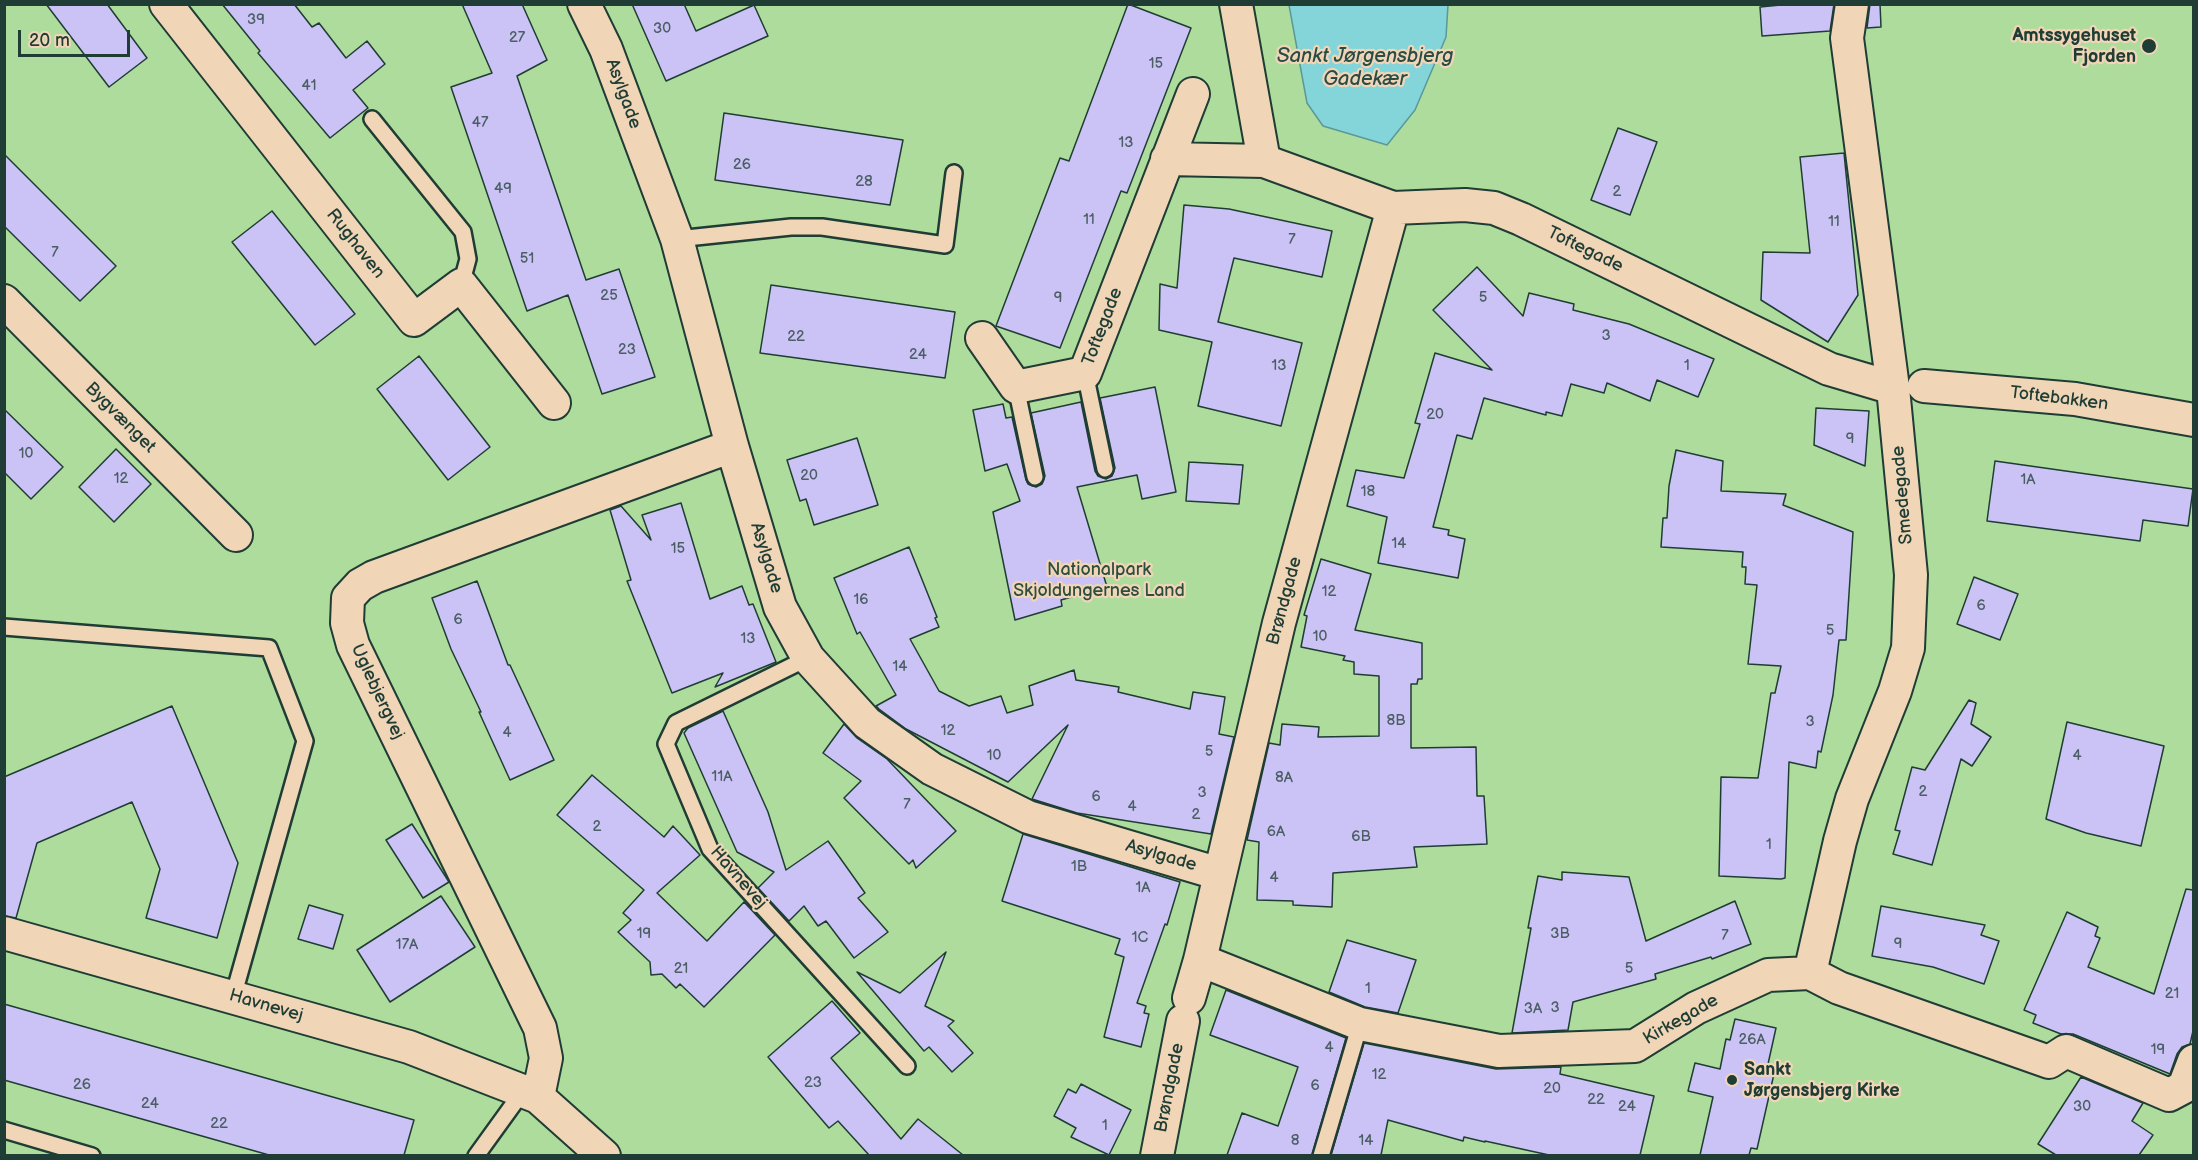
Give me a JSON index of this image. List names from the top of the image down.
{
  "streets": {
    "street": [
      "Asylgade",
      "Rughaven",
      "Toftegade",
      "Toftebakken",
      "Bygvænget",
      "Smedegade",
      "Brøndgade",
      "Uglebjergvej",
      "Havnevej",
      "Kirkegade"
    ]
  },
  "crossings": [
    ["Asylgade", "Brøndgade"],
    ["Asylgade", "Uglebjergvej"],
    ["Asylgade", "Havnevej"],
    ["Toftegade", "Smedegade"],
    ["Toftegade", "Brøndgade"],
    ["Smedegade", "Kirkegade"],
    ["Brøndgade", "Kirkegade"],
    ["Uglebjergvej", "Havnevej"]
  ],
  "water": ["Sankt Jørgensbjerg Gadekær"],
  "parks": ["Nationalpark Skjoldungernes Land"],
  "places": ["Amtssygehuset Fjorden", "Sankt Jørgensbjerg Kirke"],
  "house_numbers": [
    "39",
    "30",
    "27",
    "15",
    "41",
    "47",
    "13",
    "26",
    "28",
    "49",
    "2",
    "11",
    "11",
    "7",
    "7",
    "51",
    "25",
    "9",
    "5",
    "3",
    "22",
    "23",
    "24",
    "13",
    "1",
    "20",
    "9",
    "10",
    "20",
    "12",
    "1A",
    "18",
    "14",
    "15",
    "12",
    "16",
    "6",
    "6",
    "5",
    "10",
    "13",
    "14",
    "8B",
    "3",
    "12",
    "4",
    "5",
    "10",
    "4",
    "11A",
    "8A",
    "2",
    "3",
    "6",
    "7",
    "4",
    "2",
    "2",
    "6A",
    "6B",
    "1",
    "1B",
    "4",
    "1A",
    "19",
    "3B",
    "7",
    "1C",
    "9",
    "17A",
    "21",
    "5",
    "1",
    "21",
    "3",
    "3A",
    "26A",
    "4",
    "19",
    "12",
    "23",
    "26",
    "6",
    "20",
    "22",
    "24",
    "24",
    "30",
    "22",
    "1",
    "8",
    "14"
  ],
  "scale_bar": "20 m"
}
